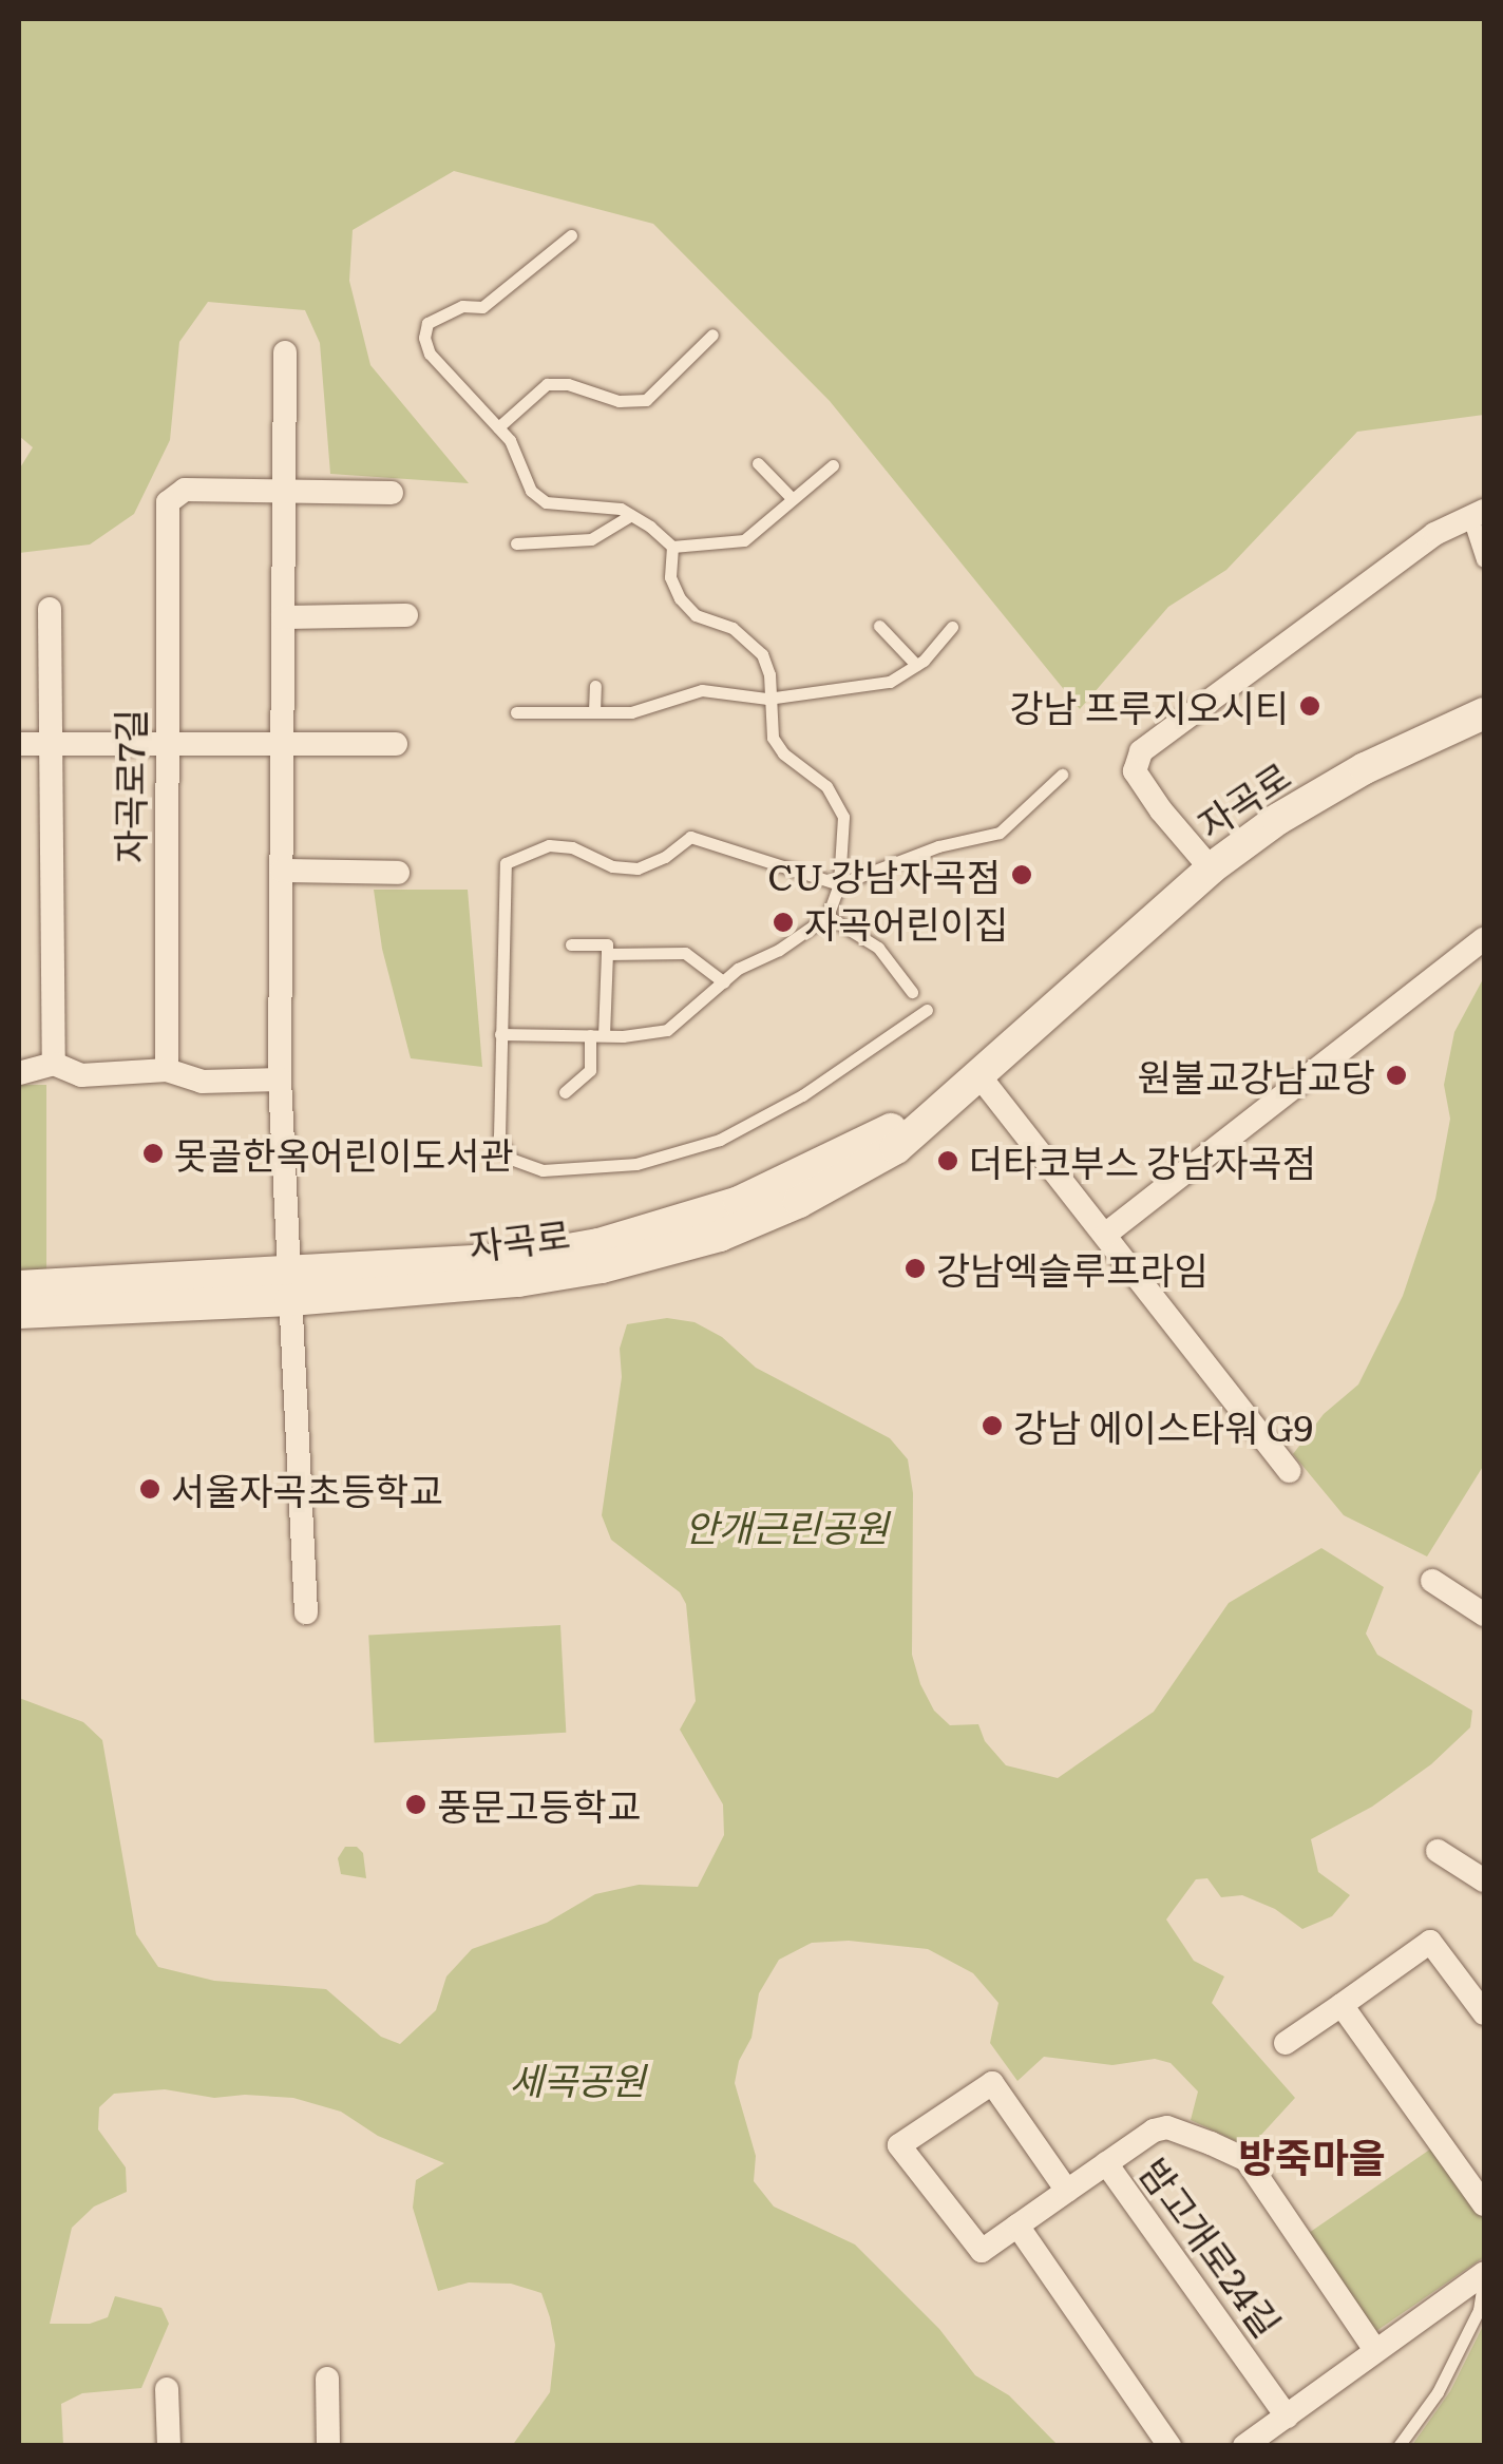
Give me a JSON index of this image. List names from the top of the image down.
{
  "streets": {
    "main road": ["자곡로"],
    "street": ["자곡로7길", "밤고개로24길"]
  },
  "districts": ["방죽마을"],
  "parks": ["안개근린공원", "세곡공원"],
  "places": [
    "강남 프루지오시티",
    "CU 강남자곡점",
    "자곡어린이집",
    "원불교강남교당",
    "못골한옥어린이도서관",
    "더타코부스 강남자곡점",
    "강남엑슬루프라임",
    "강남 에이스타워 G9",
    "서울자곡초등학교",
    "풍문고등학교"
  ]
}
